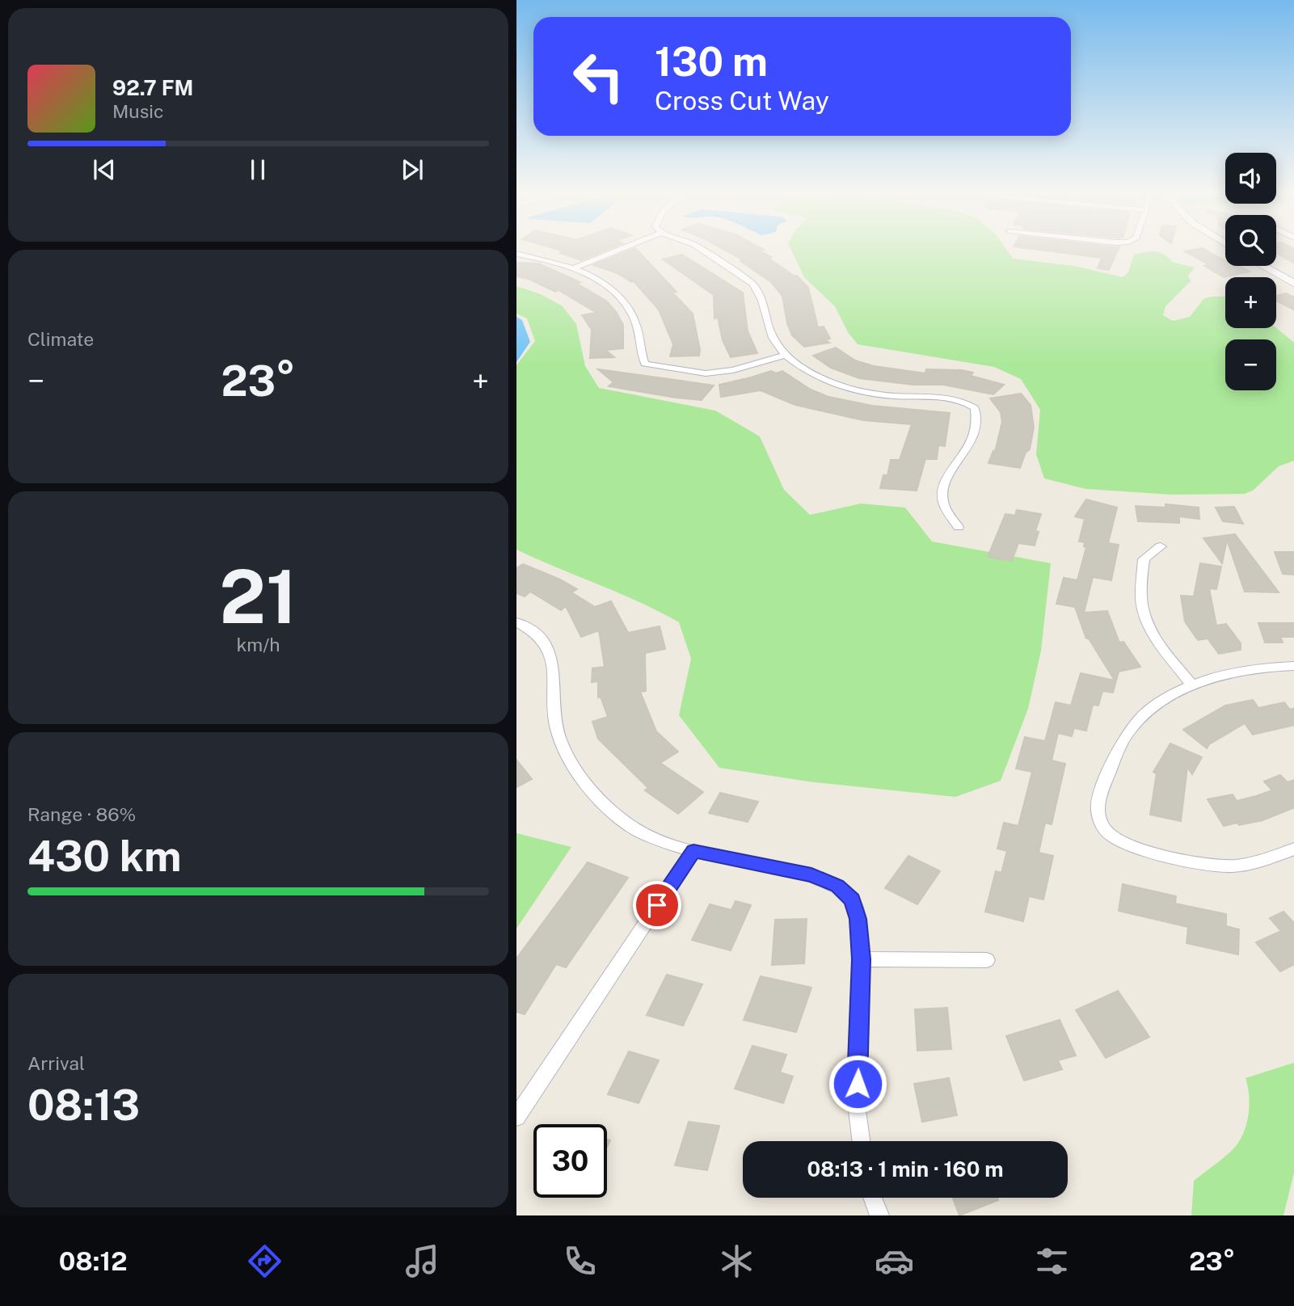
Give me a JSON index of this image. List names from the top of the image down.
{
  "page": {
    "turn": ["130 m", "Cross Cut Way"],
    "song": ["92.7 FM", "Music"],
    "map_buttons": ["+", "−"],
    "tile": [
      "Climate",
      ["21", "km/h"],
      ["Range · 86%", "430 km"],
      ["Arrival", "08:13"]
    ],
    "heat": ["−", "23°", "+"],
    "limit": "30",
    "trip": "08:13 · 1 min · 160 m",
    "tabs": ["08:12", "23°"]
  }
}
